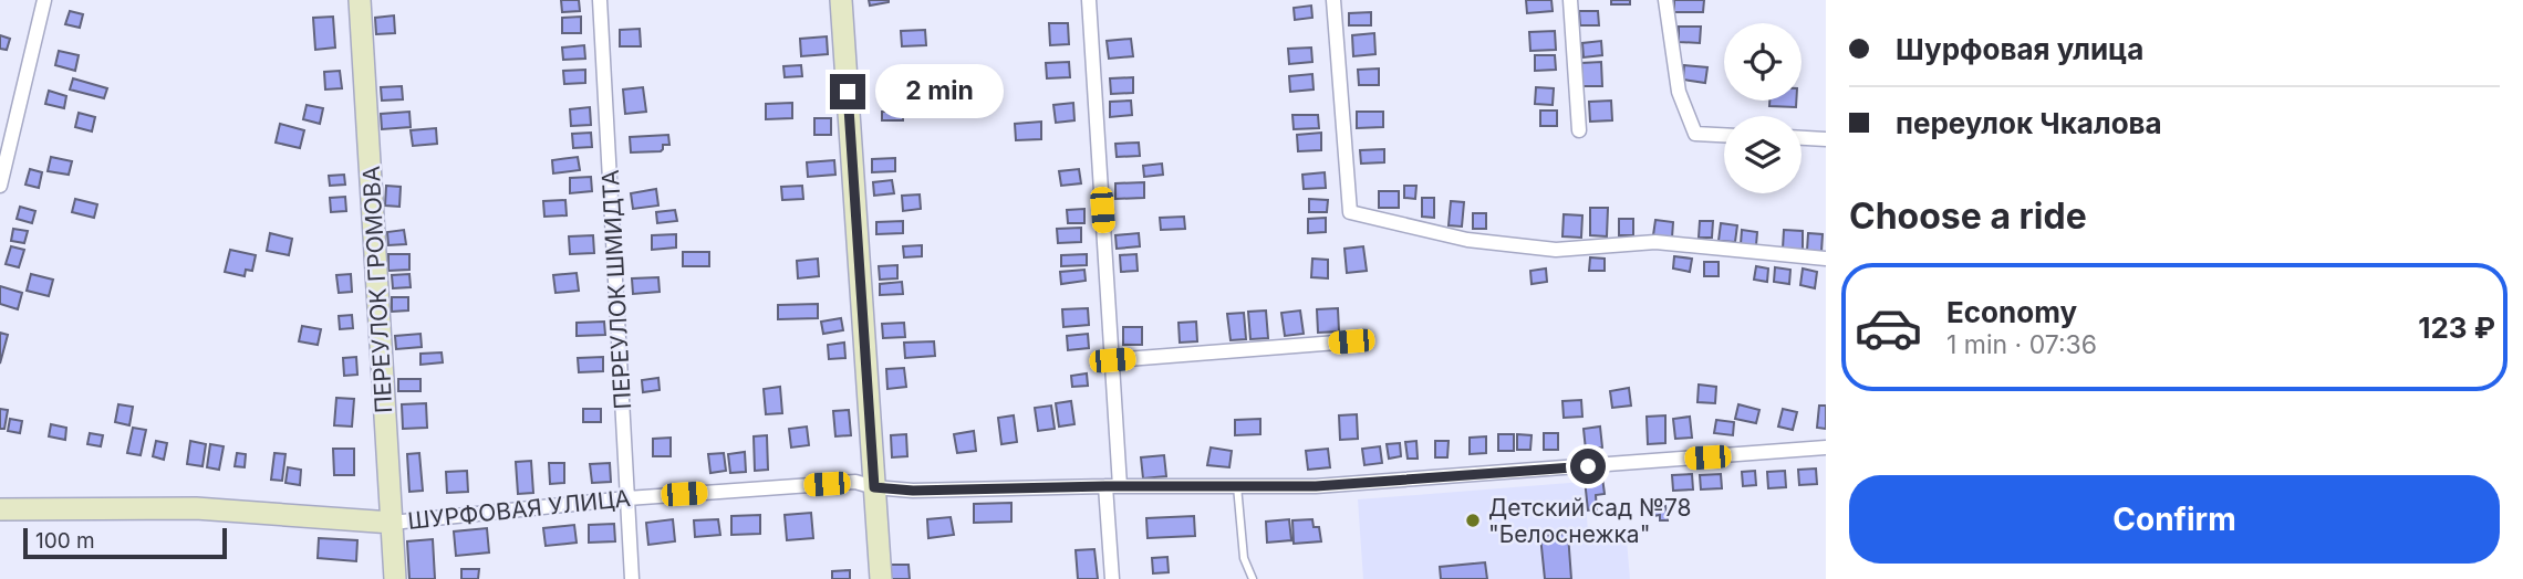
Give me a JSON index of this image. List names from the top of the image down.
{
  "streets": {
    "street": ["ПЕРЕУЛОК ГРОМОВА", "ПЕРЕУЛОК ШМИДТА", "ШУРФОВАЯ УЛИЦА"]
  },
  "crossings": [
    ["ПЕРЕУЛОК ГРОМОВА", "ШУРФОВАЯ УЛИЦА"],
    ["ПЕРЕУЛОК ШМИДТА", "ШУРФОВАЯ УЛИЦА"]
  ],
  "places": ["Детский сад №78 \"Белоснежка\""],
  "scale_bar": "100 m",
  "page": {
    "banner": ["Шурфовая улица", "переулок Чкалова"],
    "bubble": "2 min",
    "heading": "Choose a ride",
    "list": [
      {
        "name": "Economy",
        "note": "1 min · 07:36",
        "value": "123 ₽"
      }
    ],
    "buttons": "Confirm",
    "scale": "100 m"
  }
}
